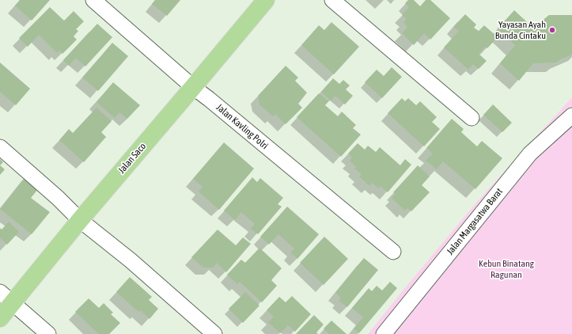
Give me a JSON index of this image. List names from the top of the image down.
{
  "streets": {
    "main road": ["Jalan Saco"],
    "street": ["Jalan Kavling Polri", "Jalan Margasatwa Barat"]
  },
  "crossings": [
    ["Jalan Kavling Polri", "Jalan Saco"]
  ],
  "parks": ["Kebun Binatang Ragunan"],
  "places": ["Yayasan Ayah Bunda Cintaku"]
}
